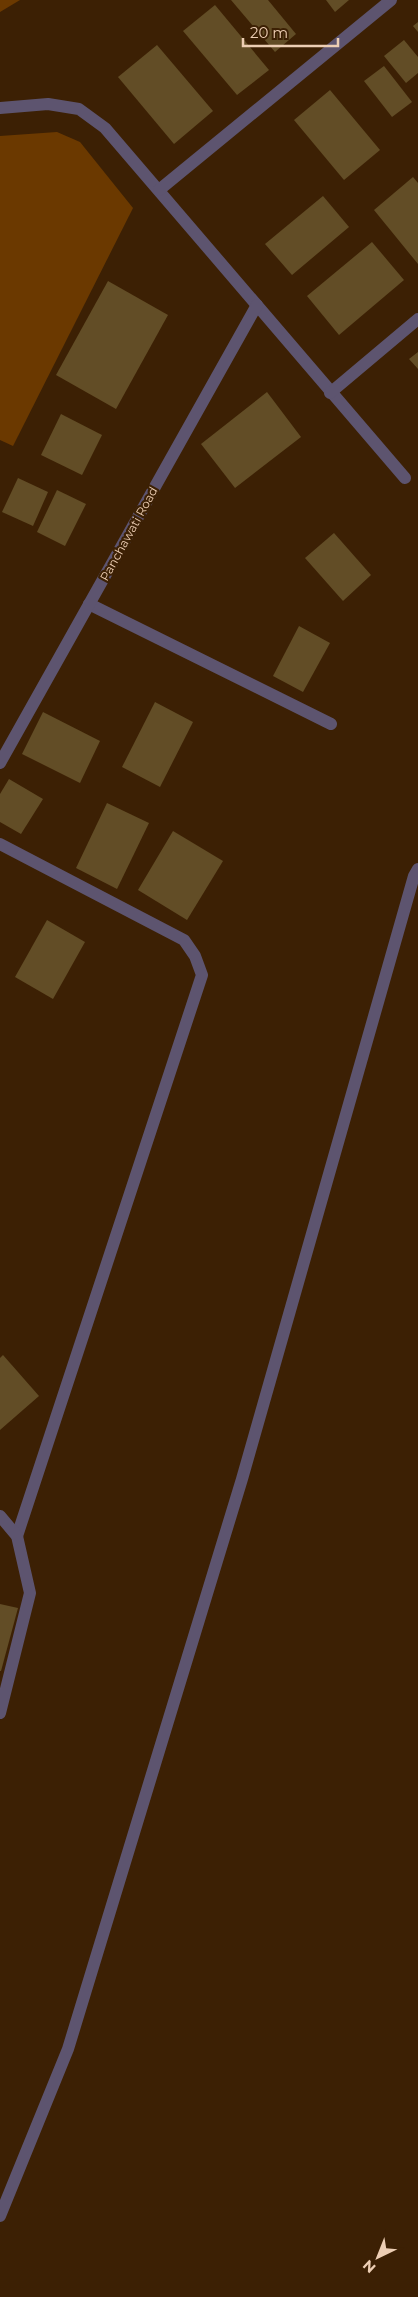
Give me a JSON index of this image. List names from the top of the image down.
{
  "streets": {
    "lane": ["Panchawati Road"]
  },
  "scale_bar": "20 m",
  "north": "bottom left"
}
